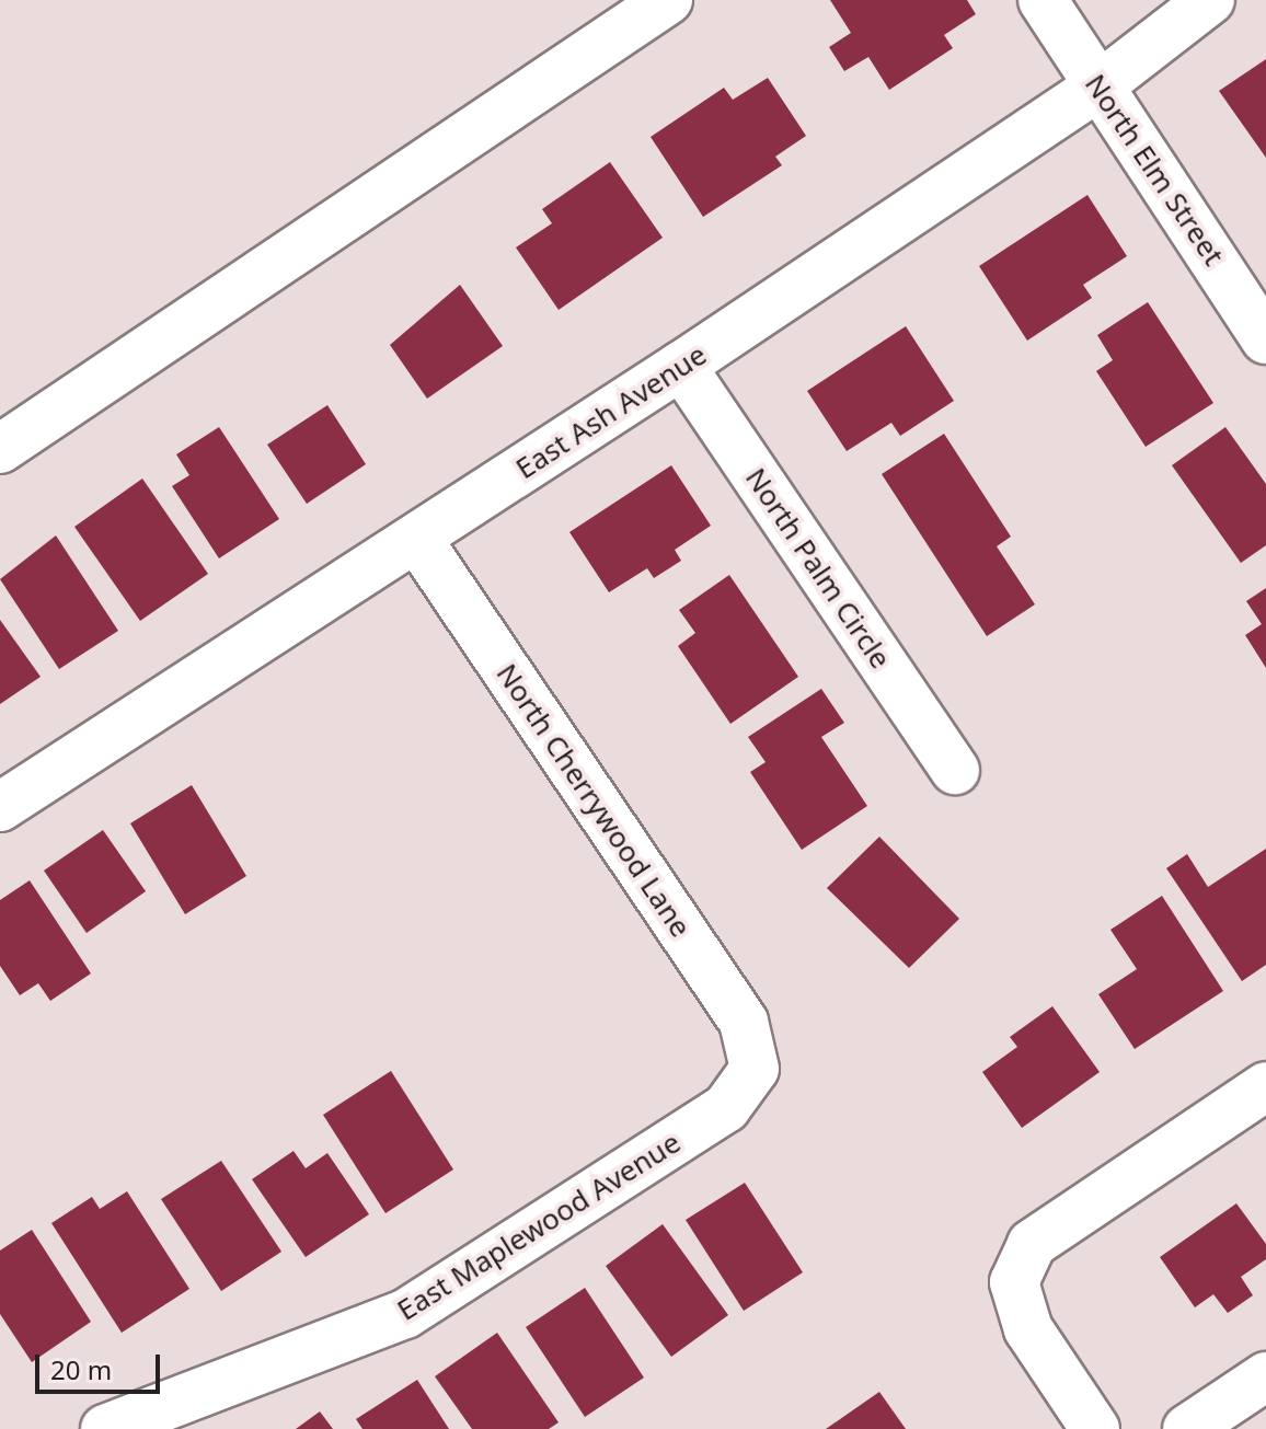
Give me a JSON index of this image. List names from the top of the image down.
{
  "streets": {
    "street": [
      "North Elm Street",
      "East Ash Avenue",
      "North Palm Circle",
      "North Cherrywood Lane",
      "East Maplewood Avenue"
    ]
  },
  "crossings": [
    ["North Elm Street", "East Ash Avenue"],
    ["East Ash Avenue", "North Palm Circle"],
    ["East Ash Avenue", "North Cherrywood Lane"],
    ["North Cherrywood Lane", "East Maplewood Avenue"]
  ],
  "scale_bar": "20 m"
}
